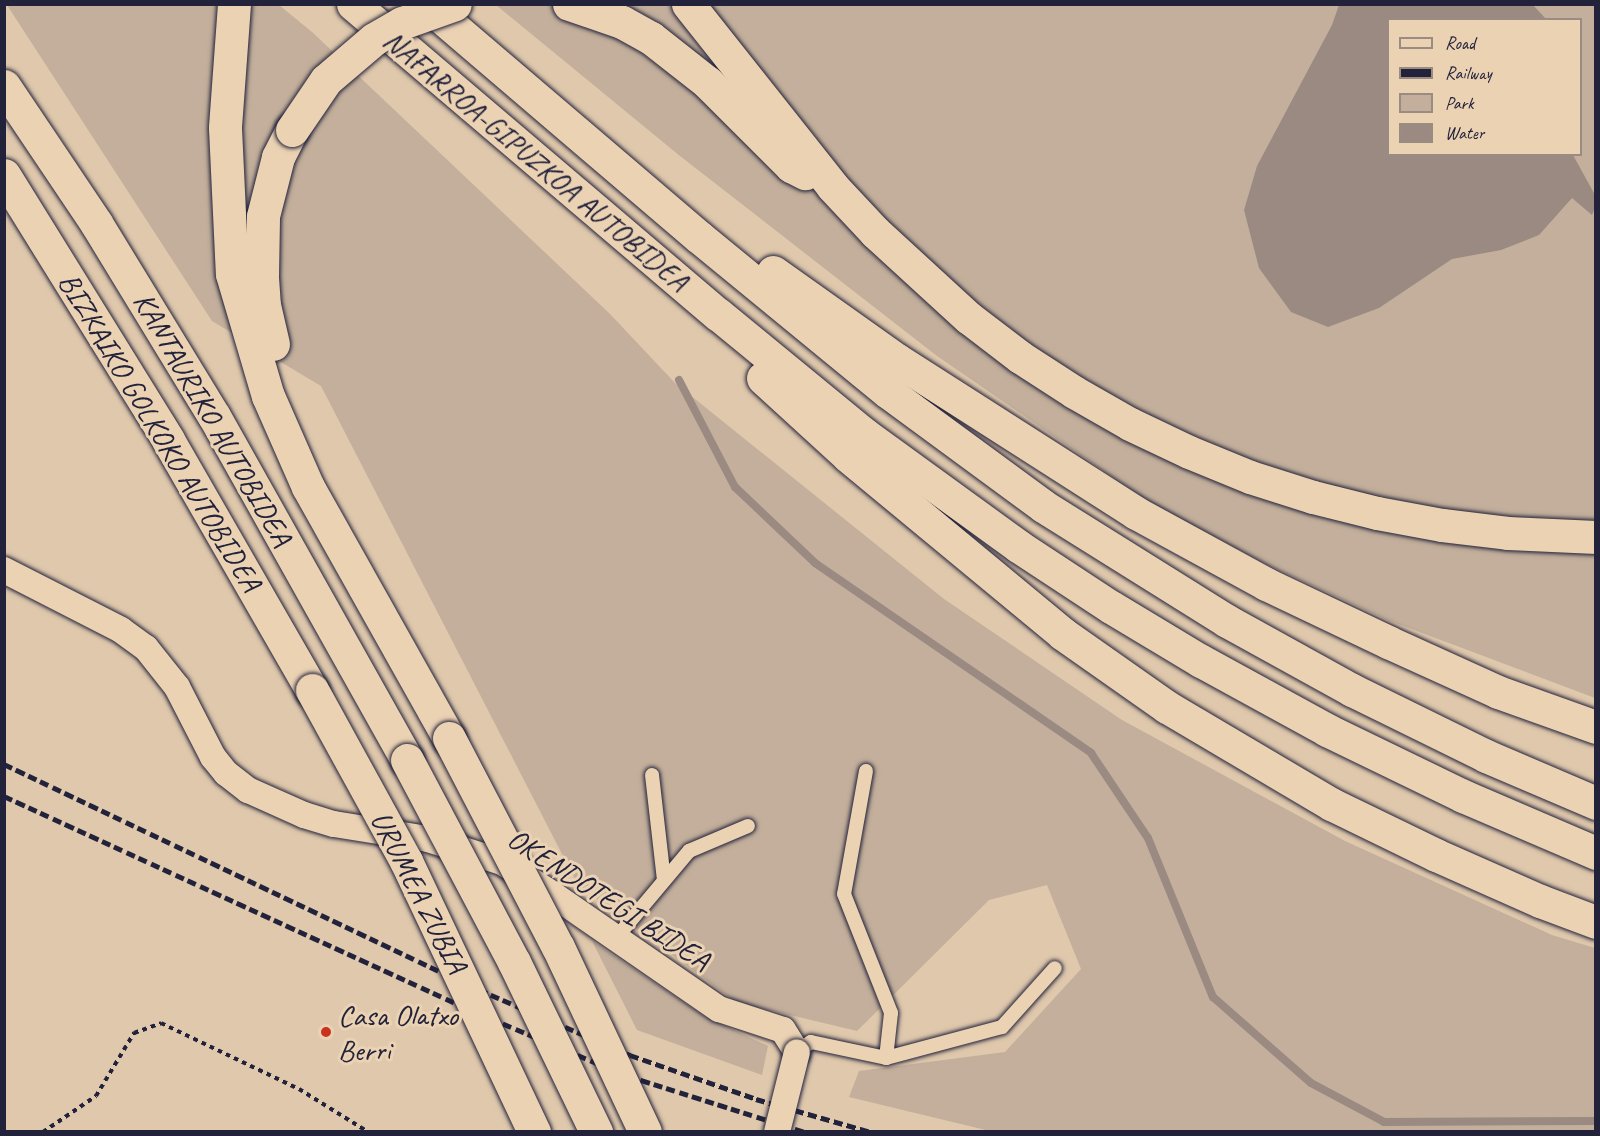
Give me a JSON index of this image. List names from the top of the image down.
{
  "streets": {
    "highway": [
      "NAFARROA-GIPUZKOA AUTOBIDEA",
      "KANTAURIKO AUTOBIDEA",
      "BIZKAIKO GOLKOKO AUTOBIDEA",
      "URUMEA ZUBIA"
    ],
    "street": ["OKENDOTEGI BIDEA"]
  },
  "crossings": [
    ["KANTAURIKO AUTOBIDEA", "URUMEA ZUBIA"],
    ["BIZKAIKO GOLKOKO AUTOBIDEA", "URUMEA ZUBIA"]
  ],
  "places": ["Casa Olatxo Berri"],
  "legend": [
    "Road",
    "Railway",
    "Park",
    "Water"
  ]
}
